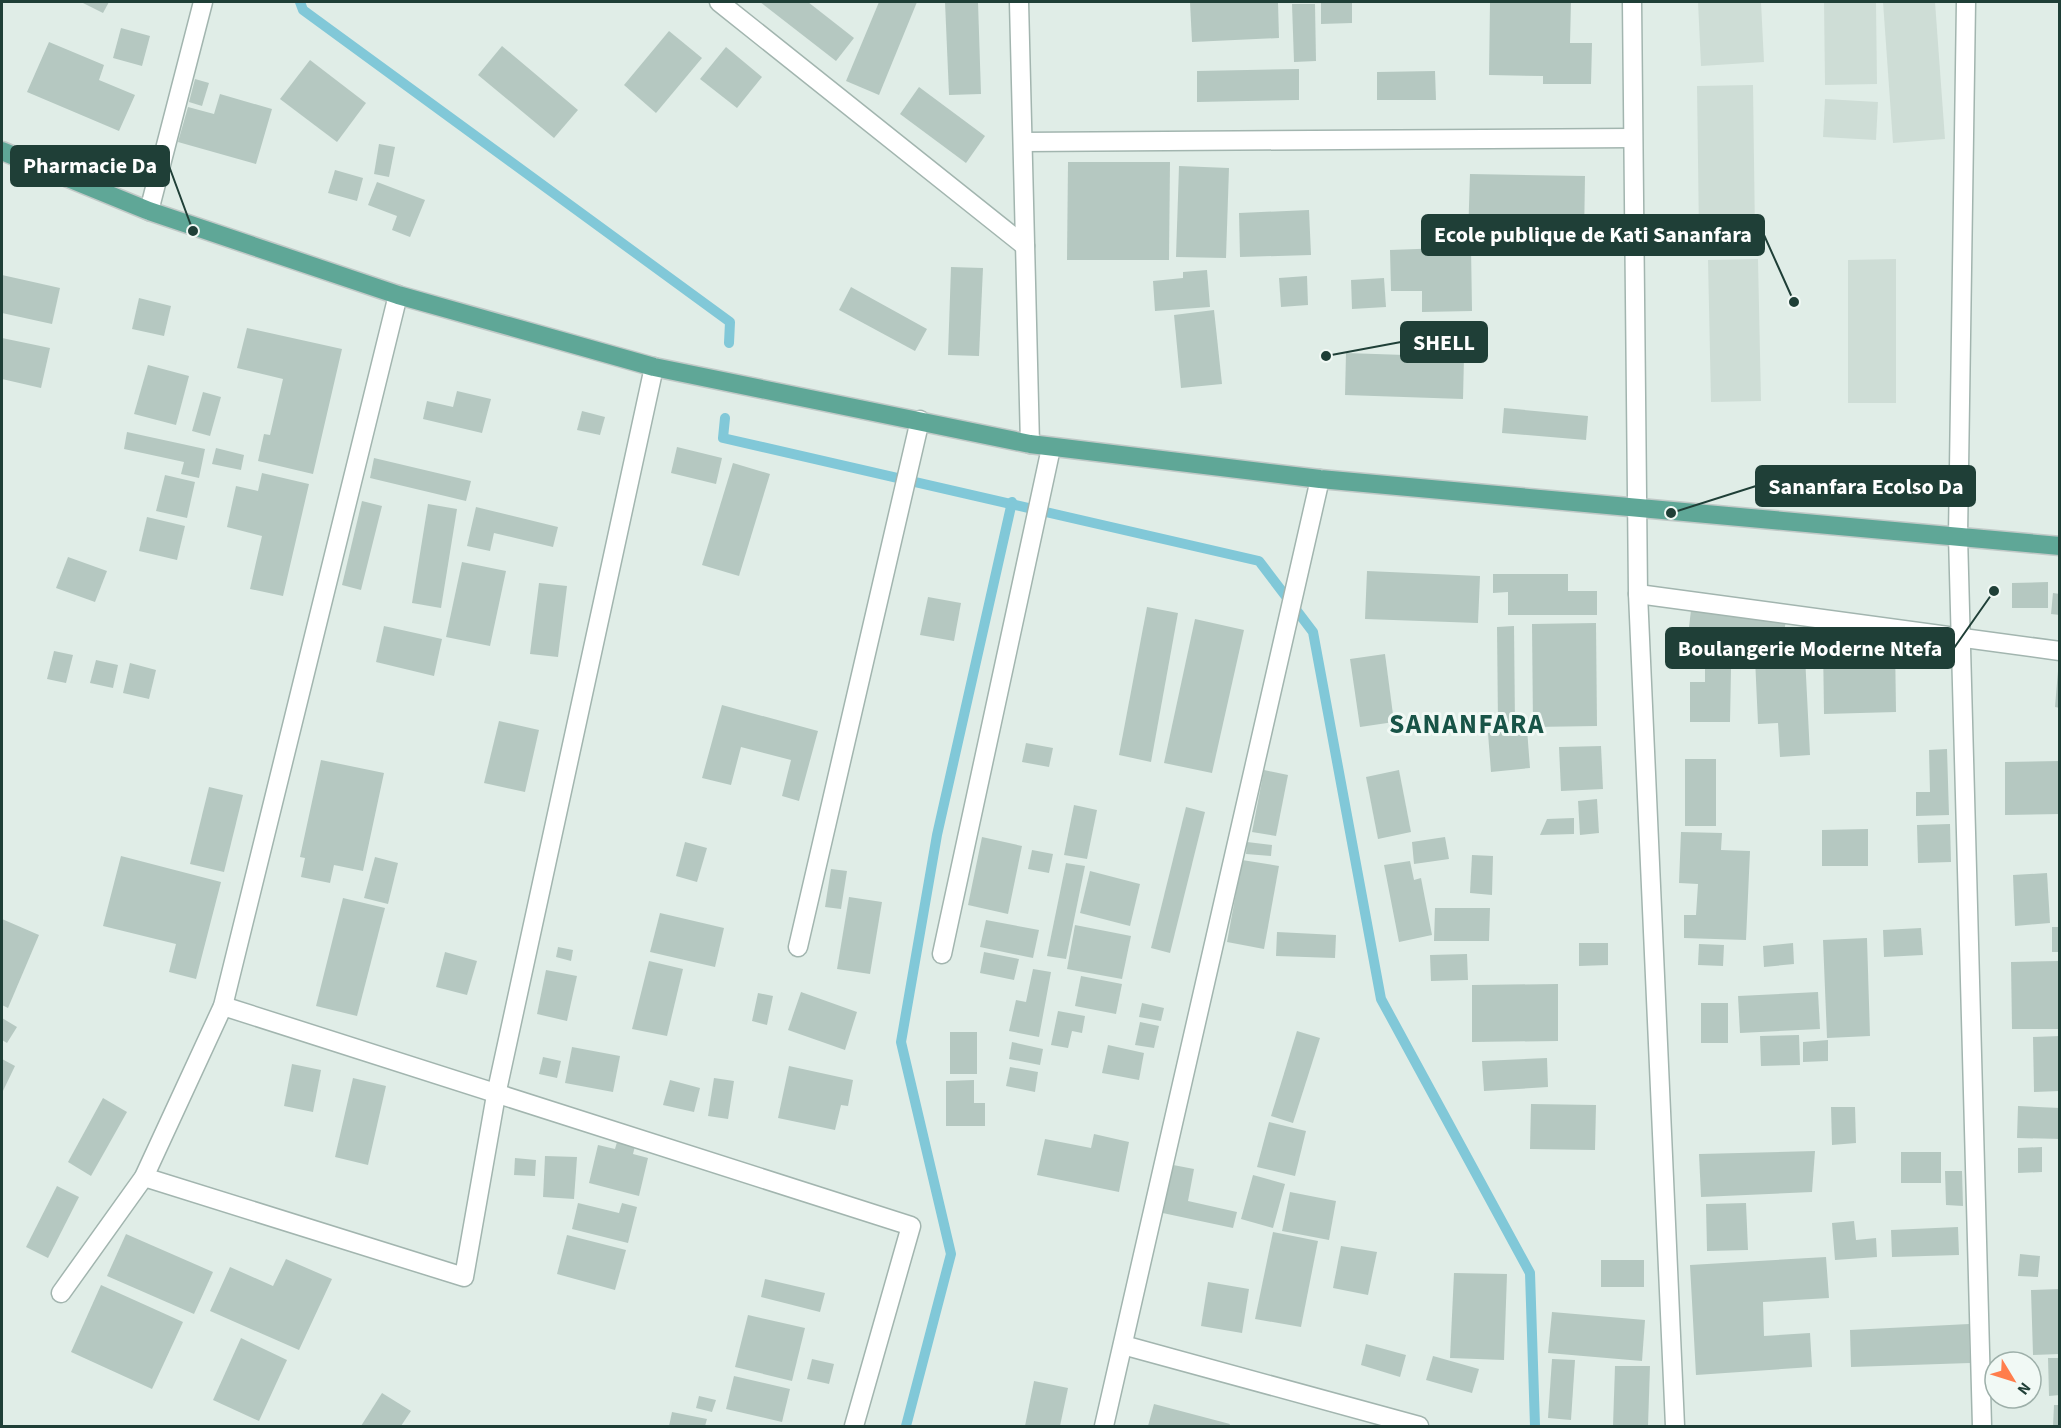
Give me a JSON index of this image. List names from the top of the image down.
{
  "districts": ["SANANFARA"],
  "places": [
    "Pharmacie Da",
    "Ecole publique de Kati Sananfara",
    "SHELL",
    "Sananfara Ecolso Da",
    "Boulangerie Moderne Ntefa"
  ],
  "north": "bottom right"
}
